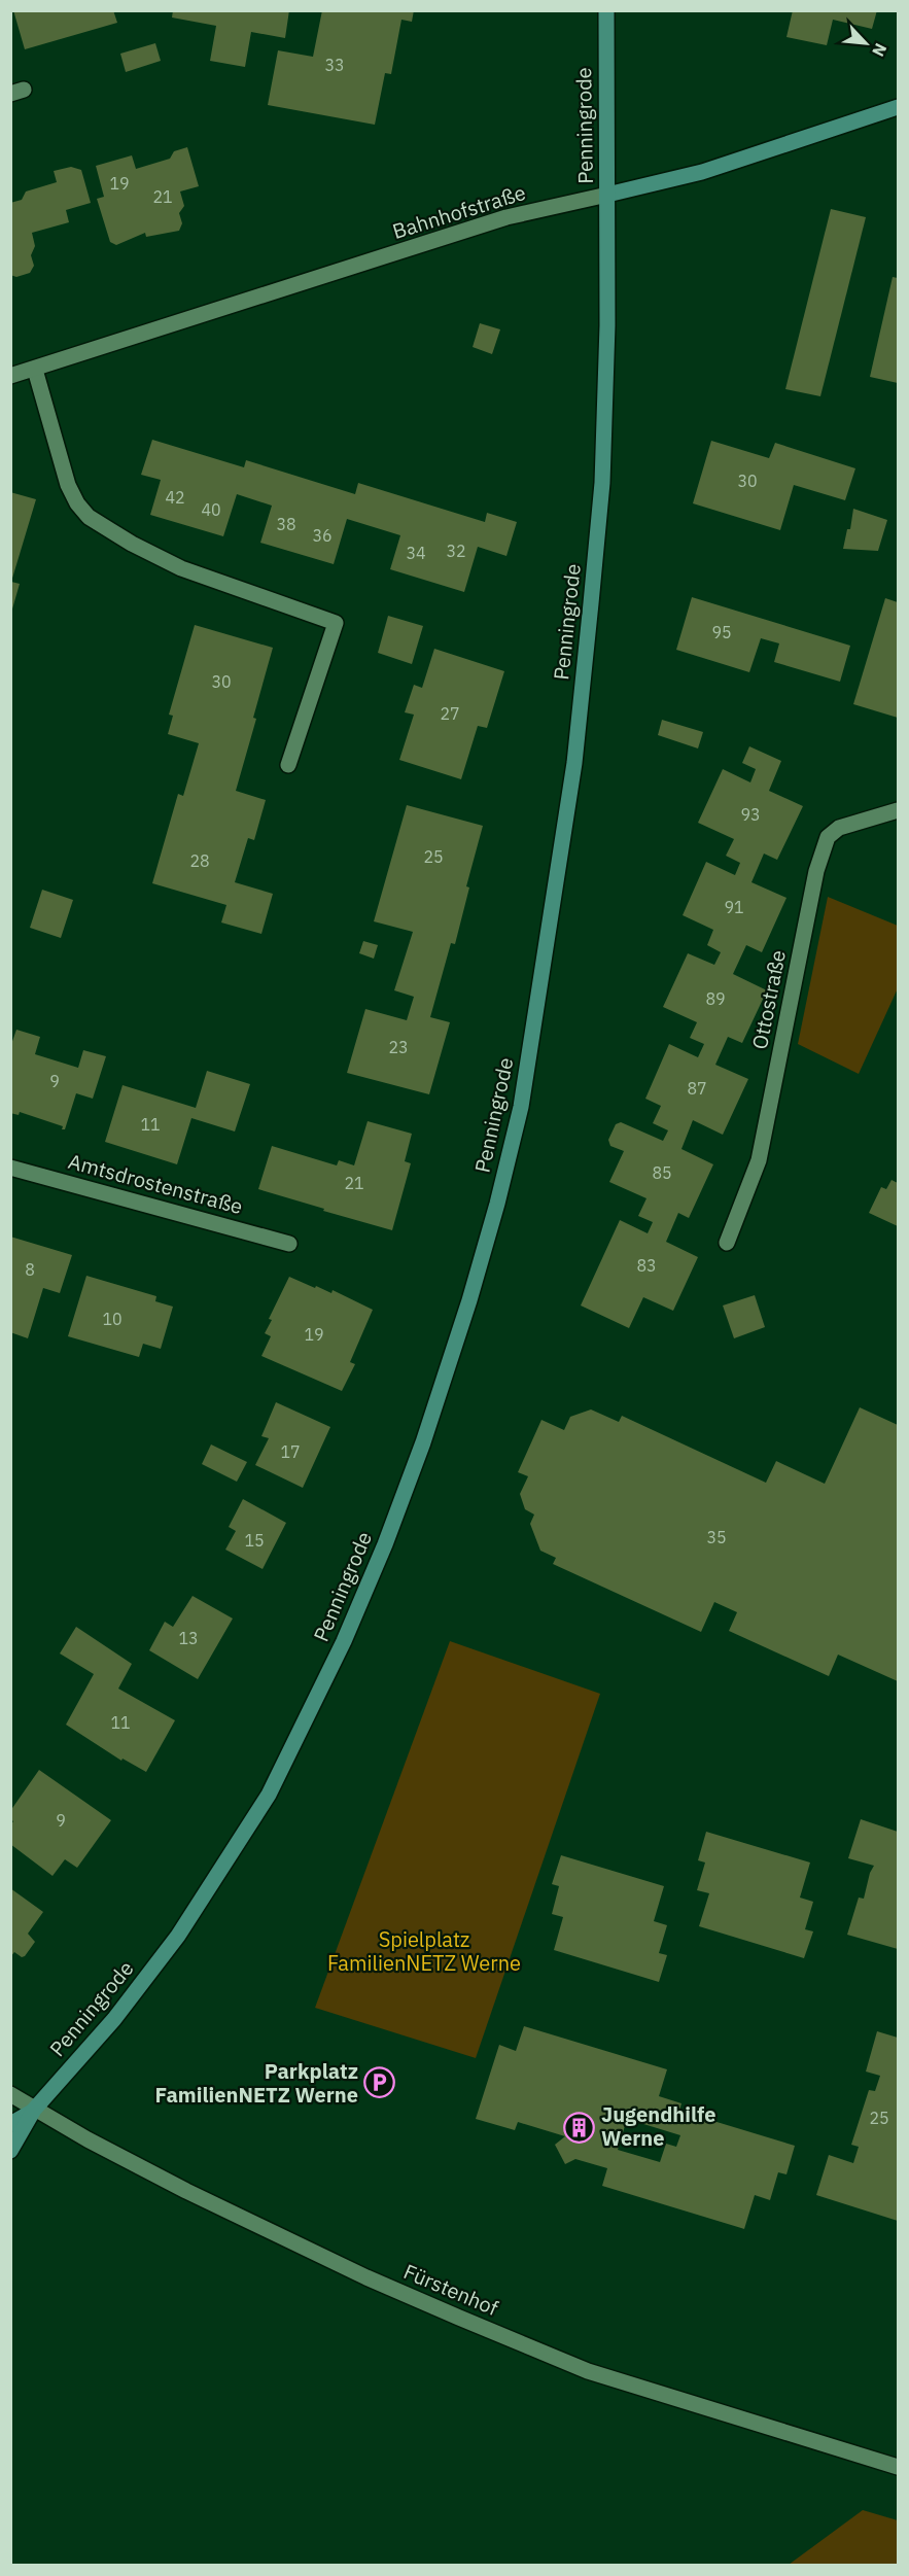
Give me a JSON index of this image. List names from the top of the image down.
{
  "streets": {
    "main road": ["Penningrode", "Bahnhofstraße"],
    "street": ["Ottostraße", "Amtsdrostenstraße", "Fürstenhof"]
  },
  "crossings": [
    ["Penningrode", "Bahnhofstraße"],
    ["Penningrode", "Fürstenhof"]
  ],
  "parks": ["Spielplatz FamilienNETZ Werne"],
  "places": {
    "parking": ["Parkplatz FamilienNETZ Werne"],
    "building": ["Jugendhilfe Werne"]
  },
  "house_numbers": [
    "33",
    "19",
    "21",
    "30",
    "42",
    "40",
    "38",
    "36",
    "32",
    "34",
    "95",
    "30",
    "27",
    "93",
    "25",
    "28",
    "91",
    "89",
    "23",
    "9",
    "87",
    "11",
    "85",
    "21",
    "83",
    "8",
    "10",
    "19",
    "17",
    "35",
    "15",
    "13",
    "11",
    "9",
    "25"
  ],
  "north": "bottom right"
}
